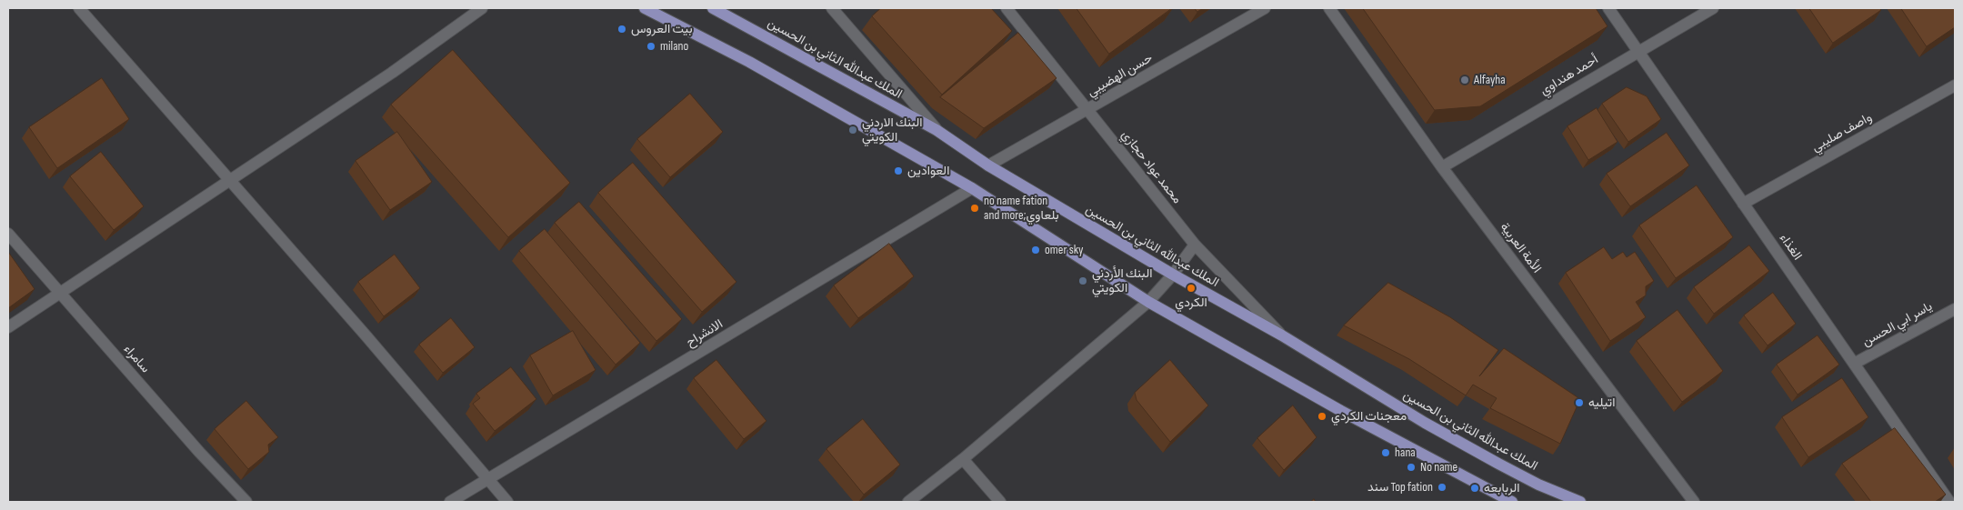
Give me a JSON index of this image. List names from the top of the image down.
{
  "streets": {
    "main road": ["الملك عبدالله الثاني بن الحسين"],
    "street": [
      "حسن الهضيبي",
      "أحمد هنداوي",
      "واصف صليبي",
      "محمد عواد حجازي",
      "الغذاء",
      "الأمة العربية",
      "ياسر ابي الحسن",
      "الانشراح",
      "سامراء"
    ]
  },
  "crossings": [
    ["الملك عبدالله الثاني بن الحسين", "حسن الهضيبي"],
    ["الملك عبدالله الثاني بن الحسين", "محمد عواد حجازي"],
    ["حسن الهضيبي", "محمد عواد حجازي"],
    ["أحمد هنداوي", "الغذاء"],
    ["أحمد هنداوي", "الأمة العربية"],
    ["واصف صليبي", "الغذاء"],
    ["الغذاء", "ياسر ابي الحسن"]
  ],
  "places": [
    "بيت العروس",
    "milano",
    "Alfayha",
    "البنك الاردني الكويتي",
    "العوادين",
    "no name fation and more;بلعاوي",
    "omer sky",
    "البنك الأردني الكويتي",
    "الكردي",
    "اتيليه",
    "معجنات الكردي",
    "hana",
    "No name",
    "سند Top fation",
    "الربابعه"
  ]
}
